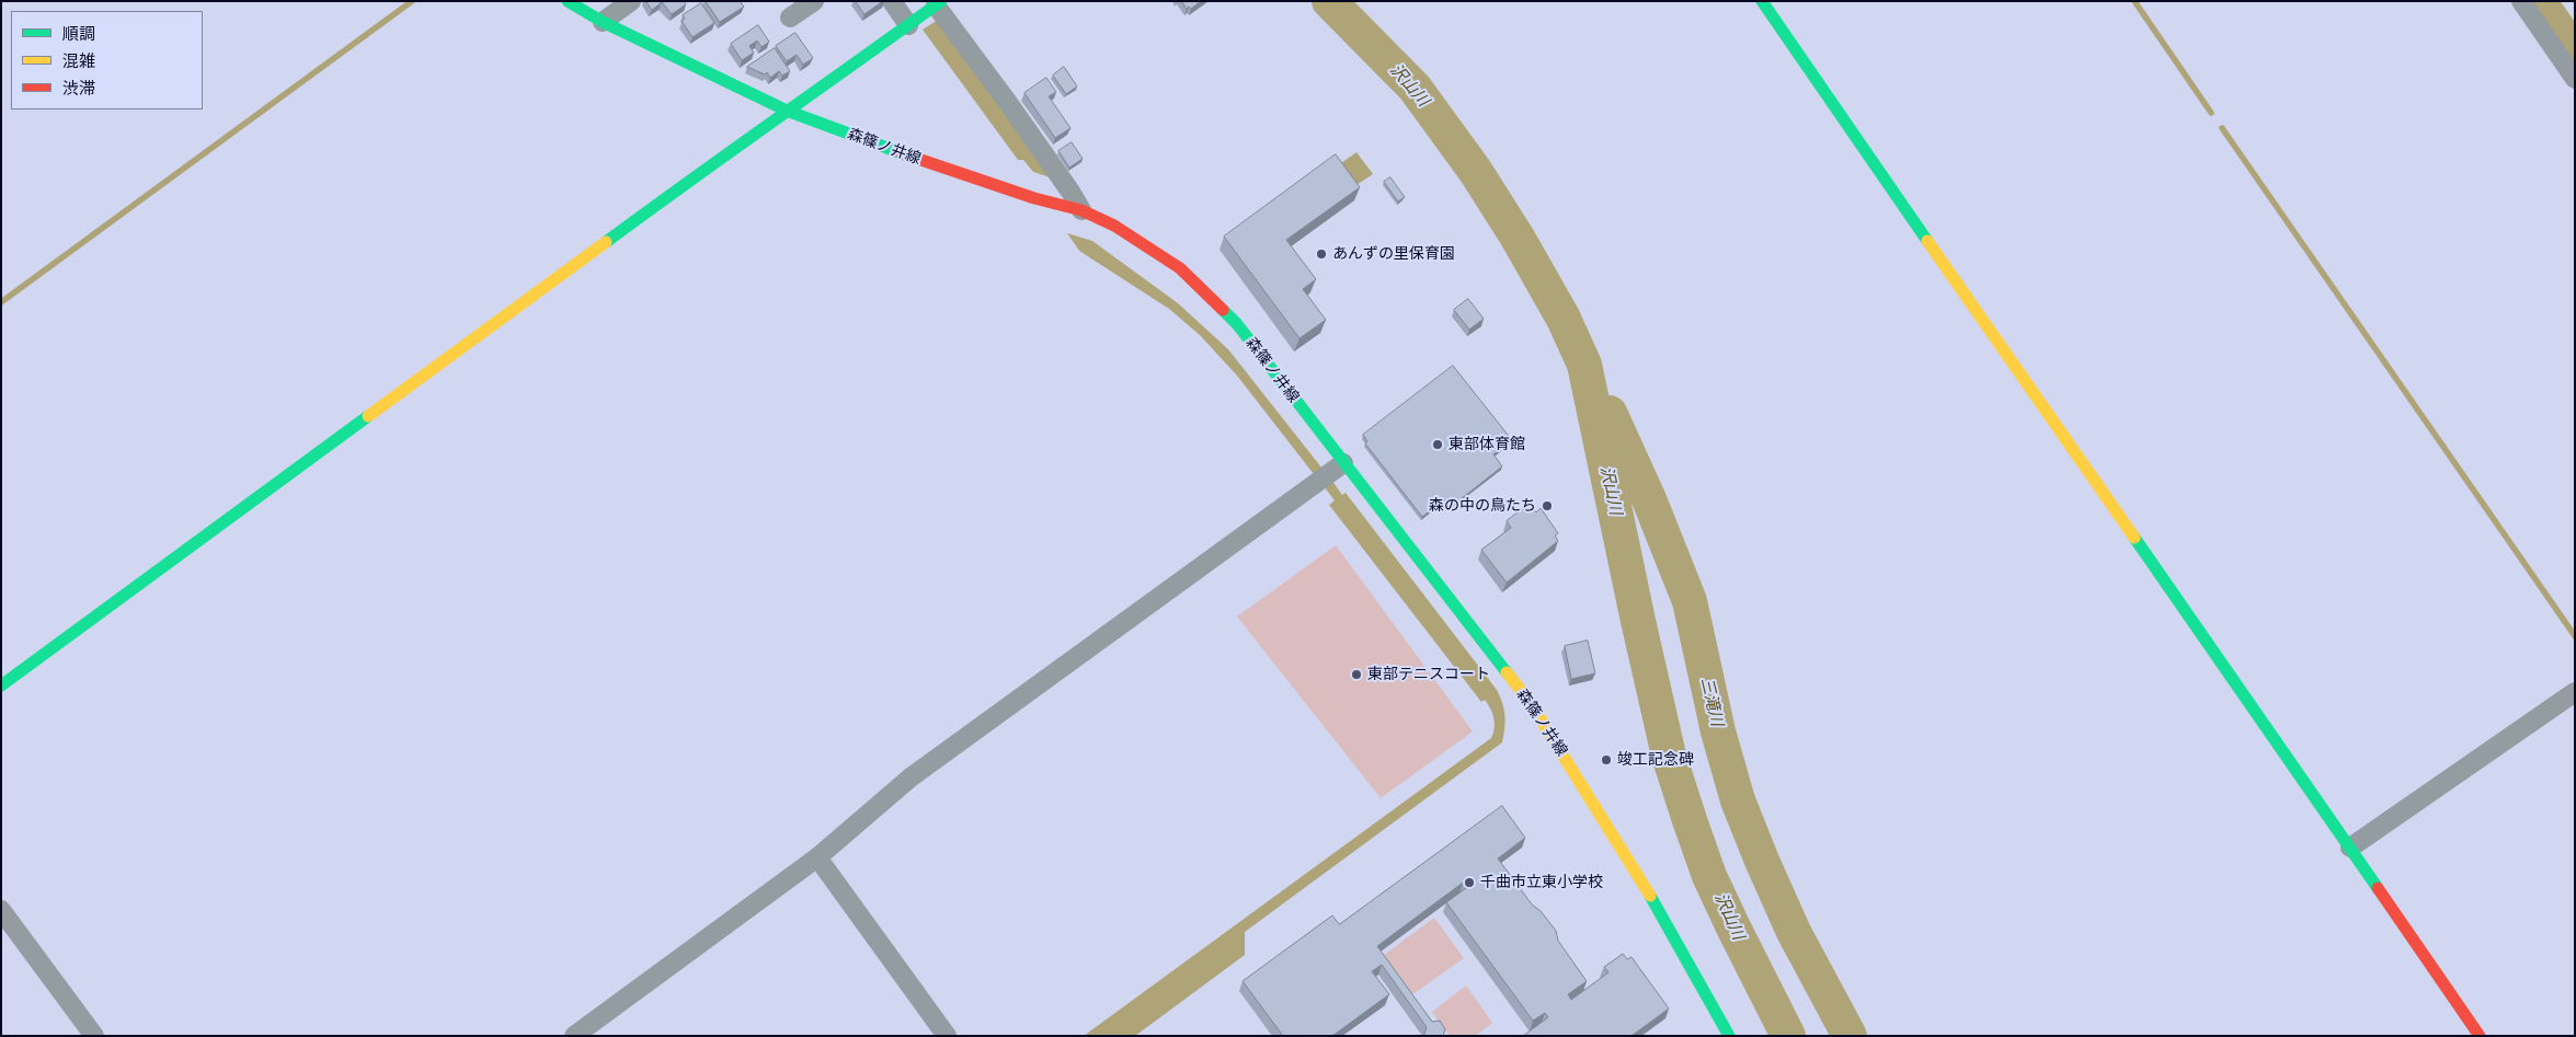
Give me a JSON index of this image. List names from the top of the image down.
{
  "streets": {
    "street": ["森篠ノ井線"]
  },
  "water": ["沢山川", "三滝川"],
  "places": [
    "あんずの里保育園",
    "東部体育館",
    "森の中の鳥たち",
    "東部テニスコート",
    "竣工記念碑",
    "千曲市立東小学校"
  ],
  "legend": ["順調", "混雑", "渋滞"]
}
